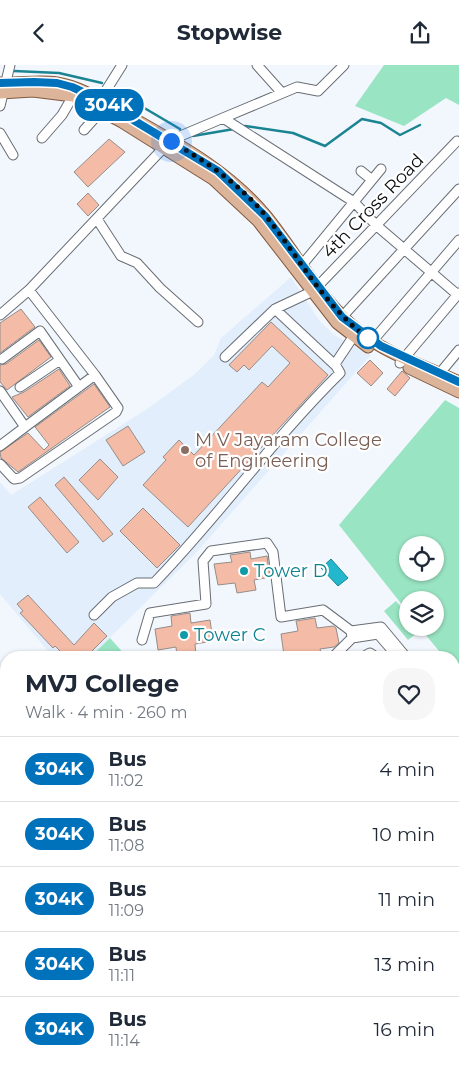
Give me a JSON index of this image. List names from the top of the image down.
{
  "streets": {
    "street": ["4th Cross Road"]
  },
  "places": ["M V Jayaram College of Engineering", "Tower D", "Tower C"],
  "lines": ["bus line 304K"],
  "page": {
    "header": "Stopwise",
    "on_map": "304K",
    "heading": ["MVJ College", "Walk · 4 min · 260 m"],
    "list": [
      {
        "mark": "304K",
        "name": "Bus",
        "note": "11:02",
        "value": "4 min"
      },
      {
        "mark": "304K",
        "name": "Bus",
        "note": "11:08",
        "value": "10 min"
      },
      {
        "mark": "304K",
        "name": "Bus",
        "note": "11:09",
        "value": "11 min"
      },
      {
        "mark": "304K",
        "name": "Bus",
        "note": "11:11",
        "value": "13 min"
      },
      {
        "mark": "304K",
        "name": "Bus",
        "note": "11:14",
        "value": "16 min"
      }
    ]
  }
}
